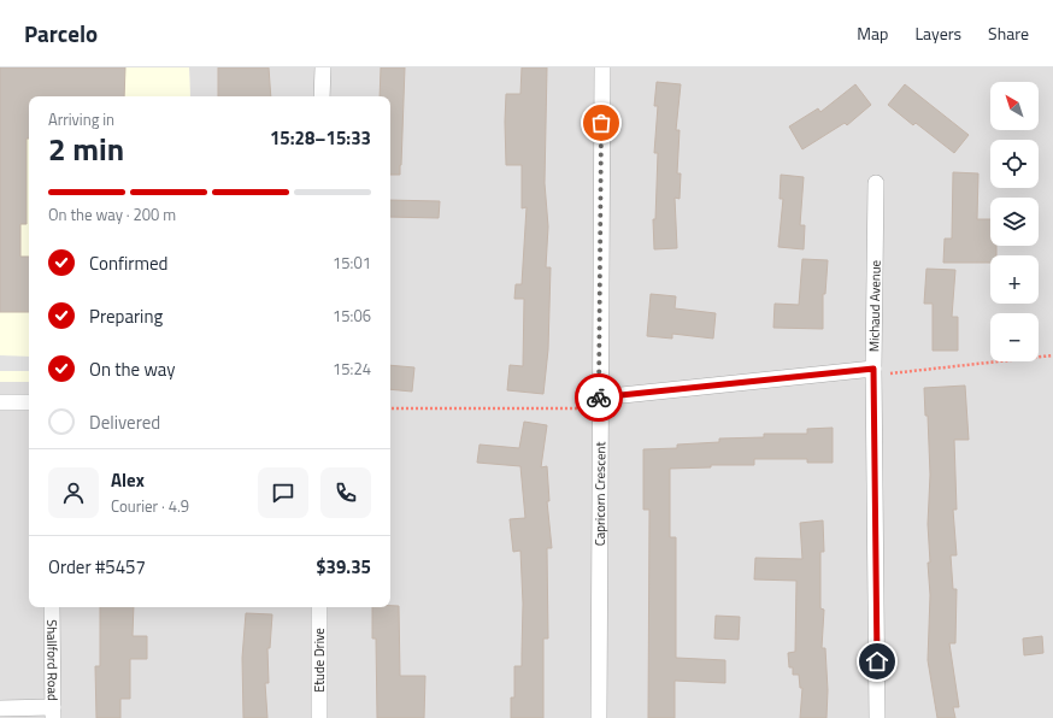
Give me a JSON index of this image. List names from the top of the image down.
{
  "streets": {
    "street": [
      "Michaud Avenue",
      "Capricorn Crescent",
      "Shallford Road",
      "Etude Drive"
    ]
  },
  "north": "top left",
  "page": {
    "header": "Parcelo",
    "nav": ["Map", "Layers", "Share"],
    "map_buttons": ["+", "−"],
    "heading": ["2 min", "Arriving in", "15:28–15:33"],
    "panel": [
      "Alex",
      "Courier · 4.9",
      "Order #5457",
      "$39.35"
    ],
    "bar": "On the way · 200 m",
    "list": [
      ["Confirmed", "15:01"],
      ["Preparing", "15:06"],
      ["On the way", "15:24"],
      "Delivered"
    ]
  }
}
